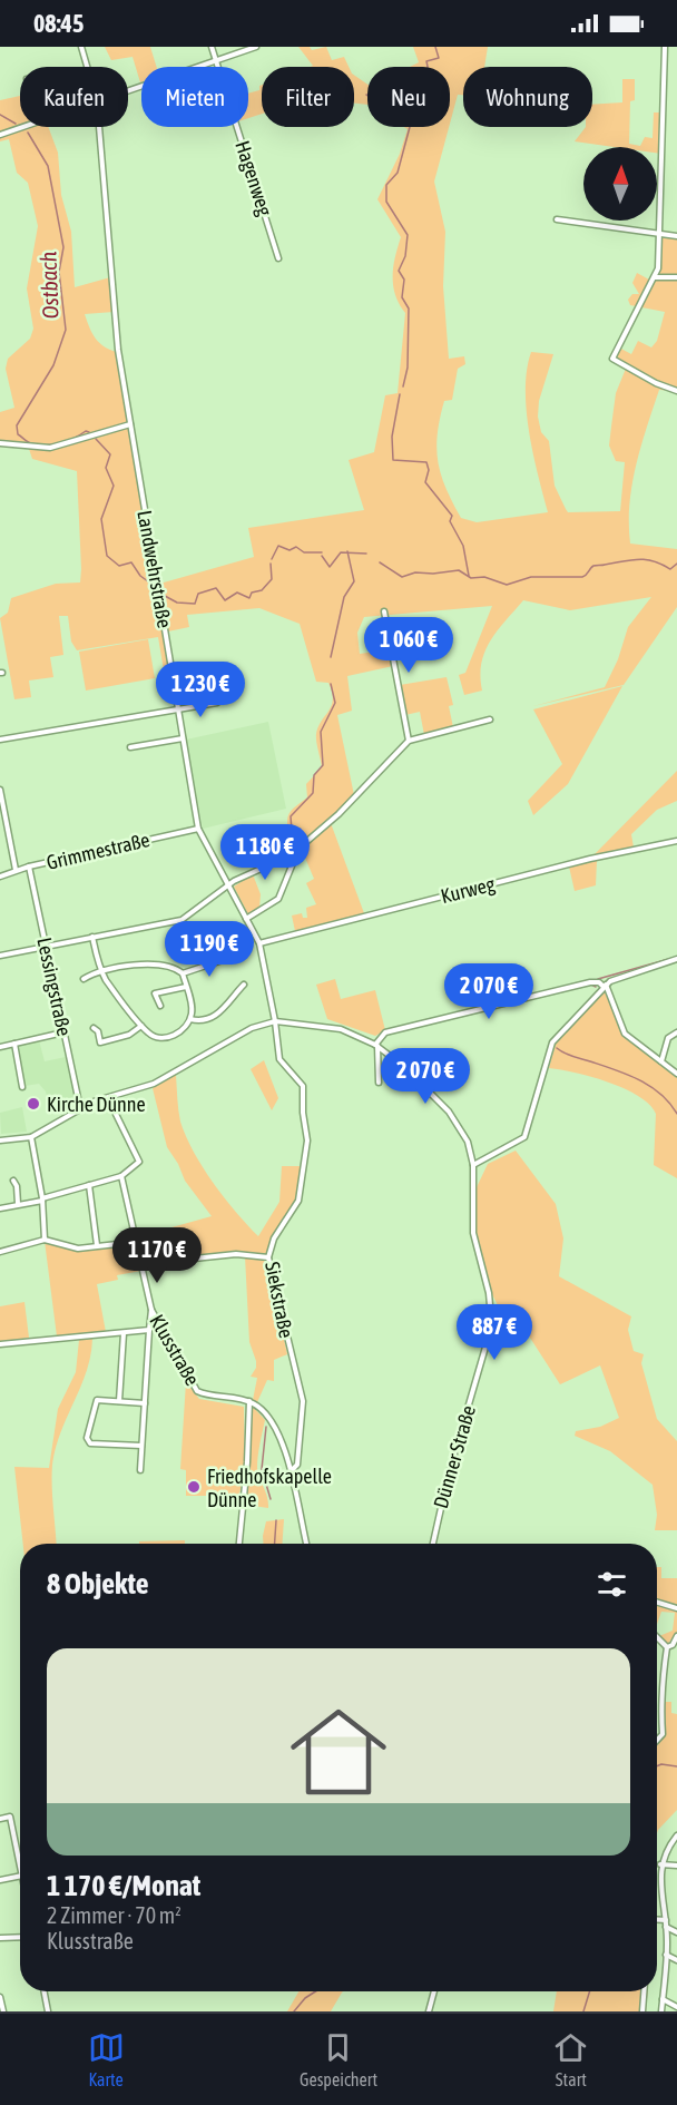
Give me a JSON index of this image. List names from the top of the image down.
{
  "streets": {
    "street": [
      "Hagenweg",
      "Landwehrstraße",
      "Grimmestraße",
      "Kurweg",
      "Lessingstraße",
      "Siekstraße",
      "Klusstraße",
      "Dünner Straße"
    ]
  },
  "crossings": [
    ["Landwehrstraße", "Grimmestraße"],
    ["Landwehrstraße", "Kurweg"],
    ["Landwehrstraße", "Siekstraße"],
    ["Landwehrstraße", "Dünner Straße"],
    ["Grimmestraße", "Lessingstraße"],
    ["Siekstraße", "Dünner Straße"]
  ],
  "water": ["Ostbach"],
  "places": ["Kirche Dünne", "Friedhofskapelle Dünne"],
  "north": "top",
  "page": {
    "status": "08:45",
    "chip": [
      "Kaufen",
      "Mieten",
      "Filter",
      "Neu",
      "Wohnung"
    ],
    "price": [
      "1 060 €",
      "1 230 €",
      "1 180 €",
      "1 190 €",
      "2 070 €",
      "2 070 €",
      "1 170 €",
      "887 €"
    ],
    "heading": "8 Objekte",
    "list": [
      {
        "name": "1 170 €/Monat",
        "note": "2 Zimmer · 70 m² · Klusstraße"
      }
    ],
    "tabs": ["Karte", "Gespeichert", "Start"]
  }
}
